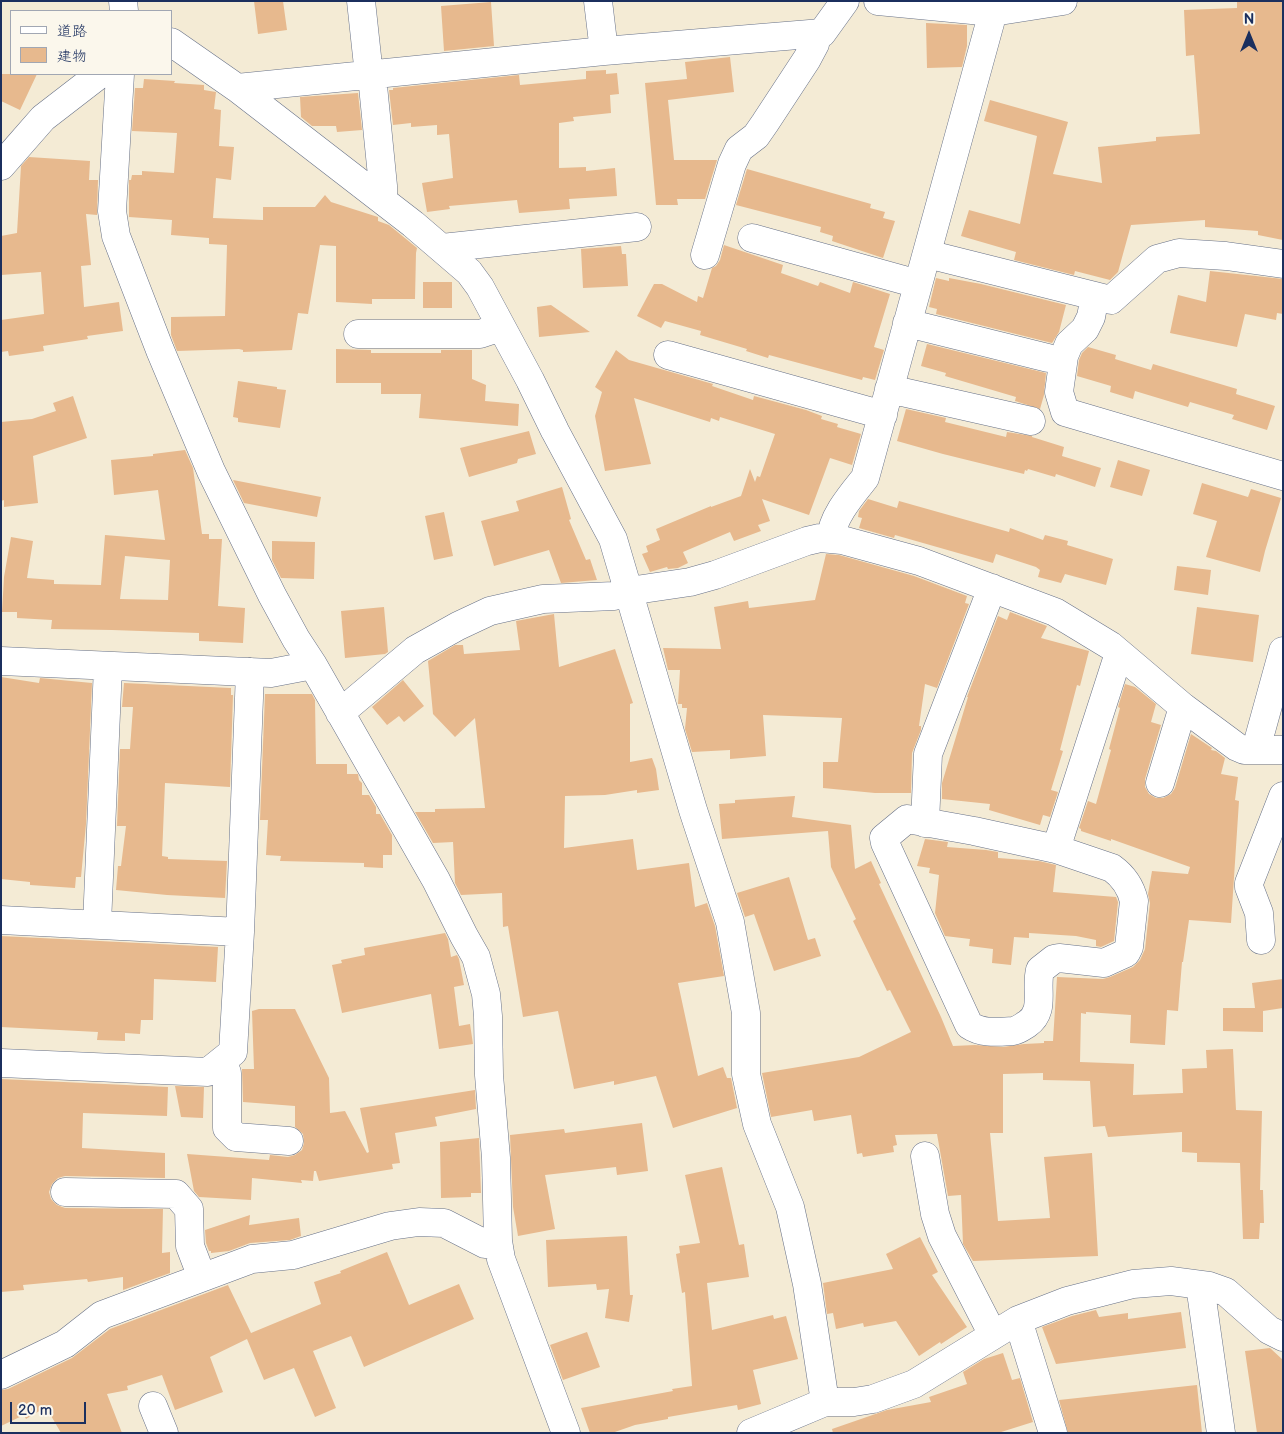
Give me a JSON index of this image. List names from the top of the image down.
{
  "legend": ["道路", "建物"],
  "scale_bar": "20 m",
  "north": "top"
}
